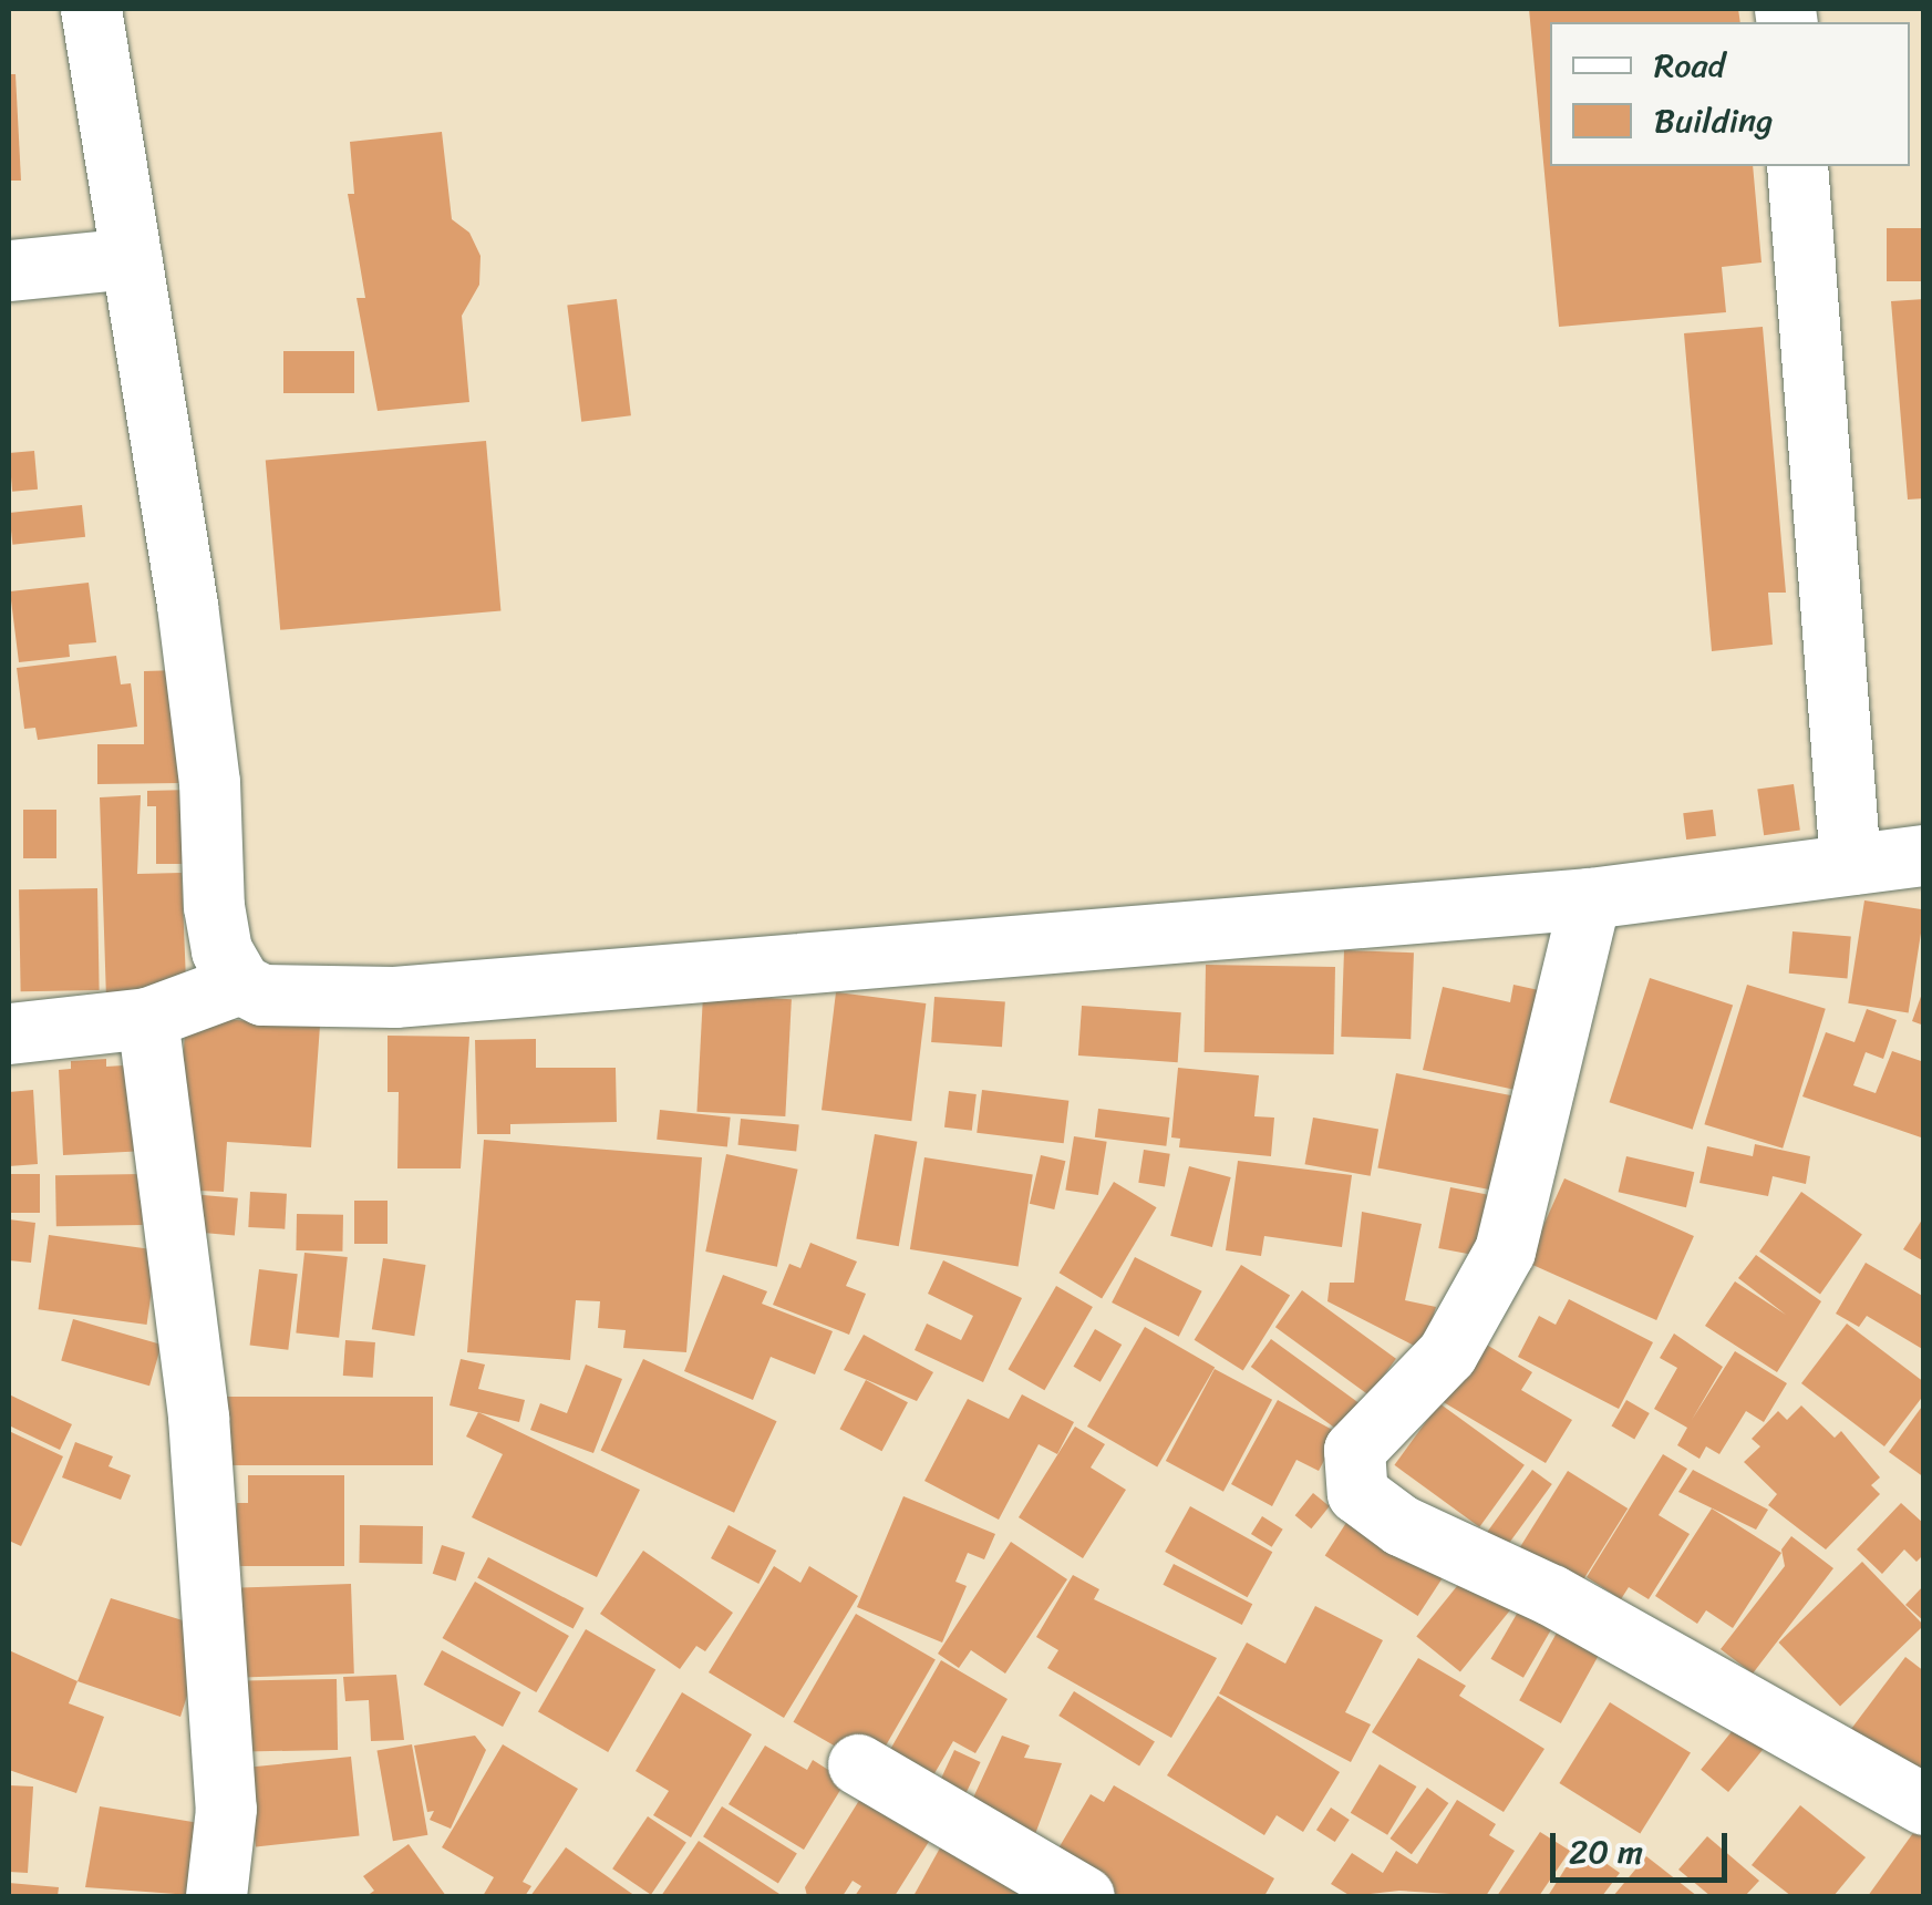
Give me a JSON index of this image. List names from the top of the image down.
{
  "legend": ["Road", "Building"],
  "scale_bar": "20 m"
}
